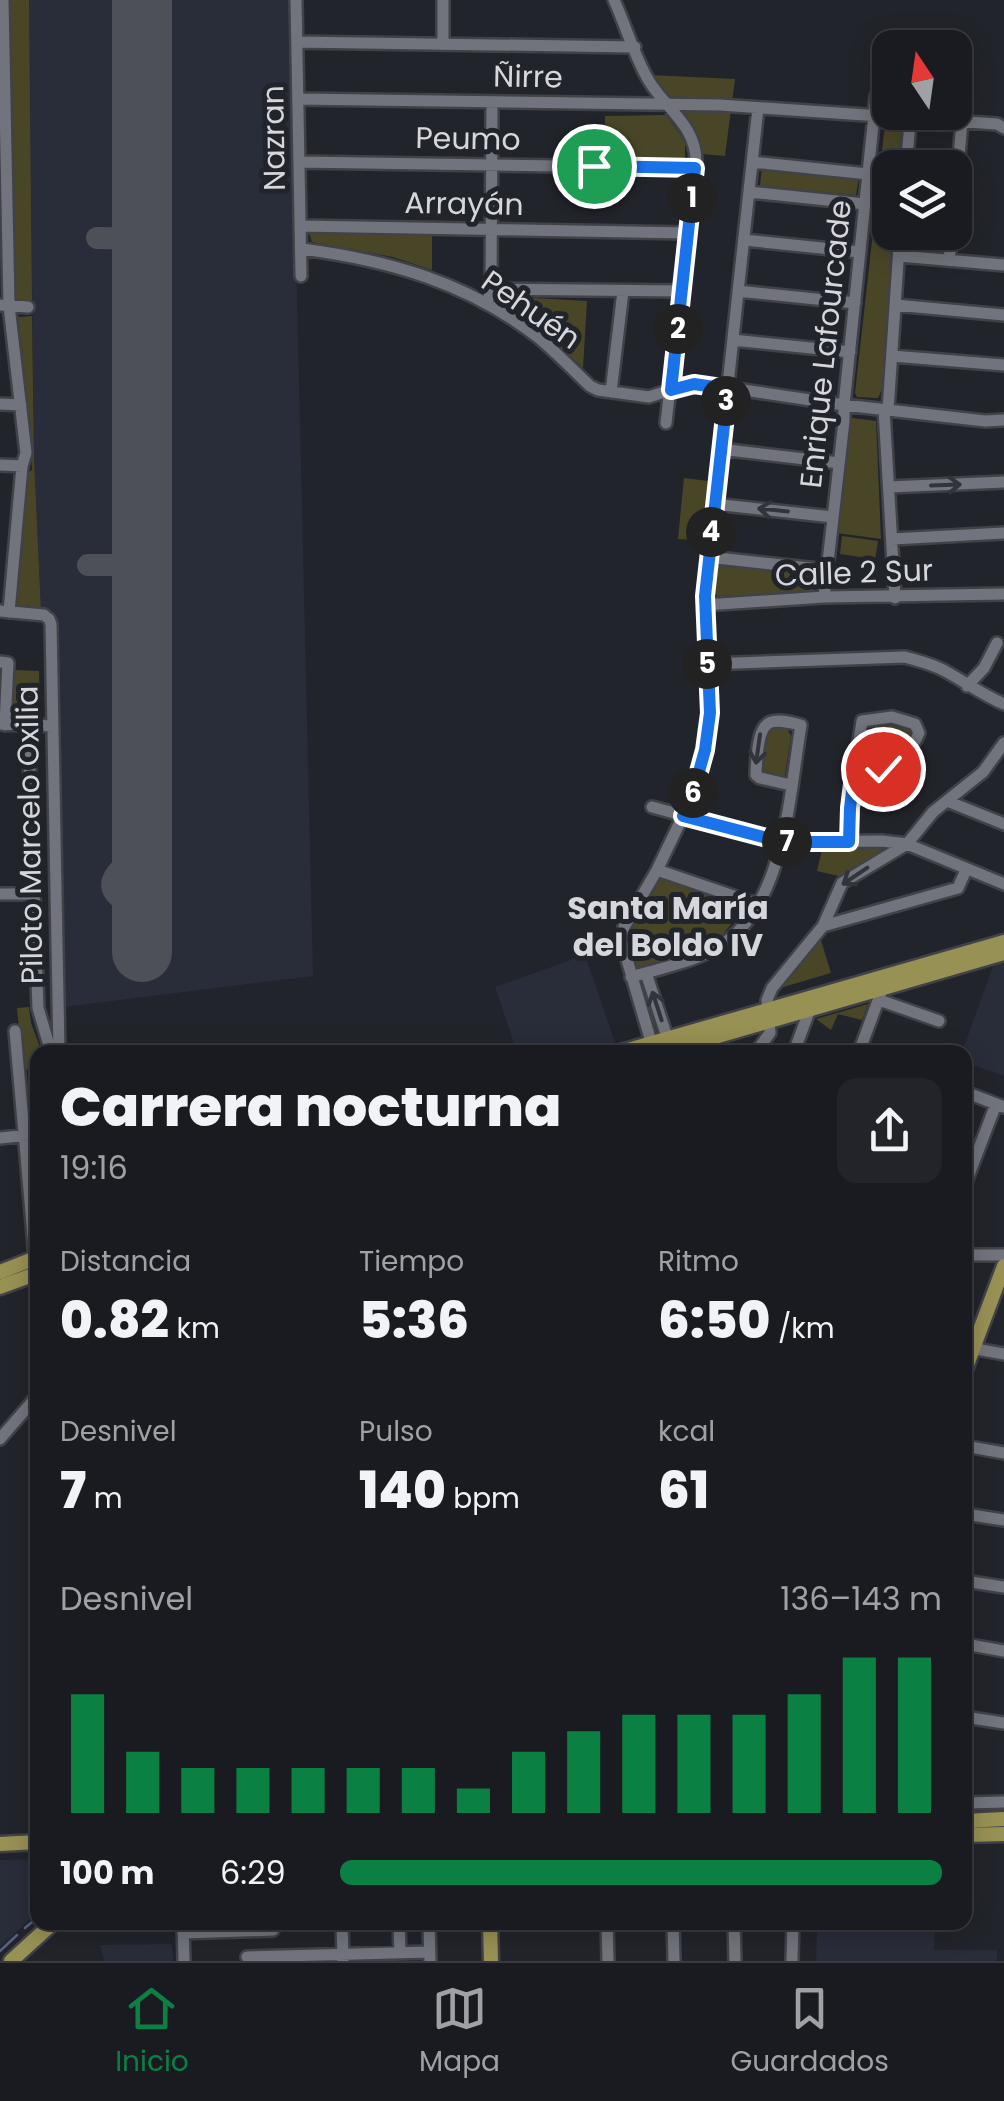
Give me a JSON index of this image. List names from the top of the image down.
{
  "streets": {
    "street": [
      "Ñirre",
      "Nazran",
      "Peumo",
      "Arrayán",
      "Pehuén",
      "Enrique Lafourcade",
      "Calle 2 Sur",
      "Piloto Marcelo Oxilia"
    ]
  },
  "crossings": [
    ["Ñirre", "Nazran"],
    ["Nazran", "Peumo"],
    ["Nazran", "Arrayán"],
    ["Nazran", "Pehuén"],
    ["Pehuén", "Enrique Lafourcade"],
    ["Enrique Lafourcade", "Calle 2 Sur"]
  ],
  "districts": ["Santa María del Boldo IV"],
  "north": "top",
  "page": {
    "pins": [
      "1",
      "2",
      "3",
      "4",
      "5",
      "6",
      "7"
    ],
    "heading": ["Carrera nocturna", "19:16"],
    "stats": [
      ["Distancia", "0.82 km"],
      ["Tiempo", "5:36"],
      ["Ritmo", "6:50 /km"],
      ["Desnivel", "7 m"],
      ["Pulso", "140 bpm"],
      ["kcal", "61"]
    ],
    "chart": ["Desnivel", "136–143 m"],
    "list": [
      {
        "name": "100 m",
        "note": "6:29"
      }
    ],
    "tabs": ["Inicio", "Mapa", "Guardados"]
  }
}
